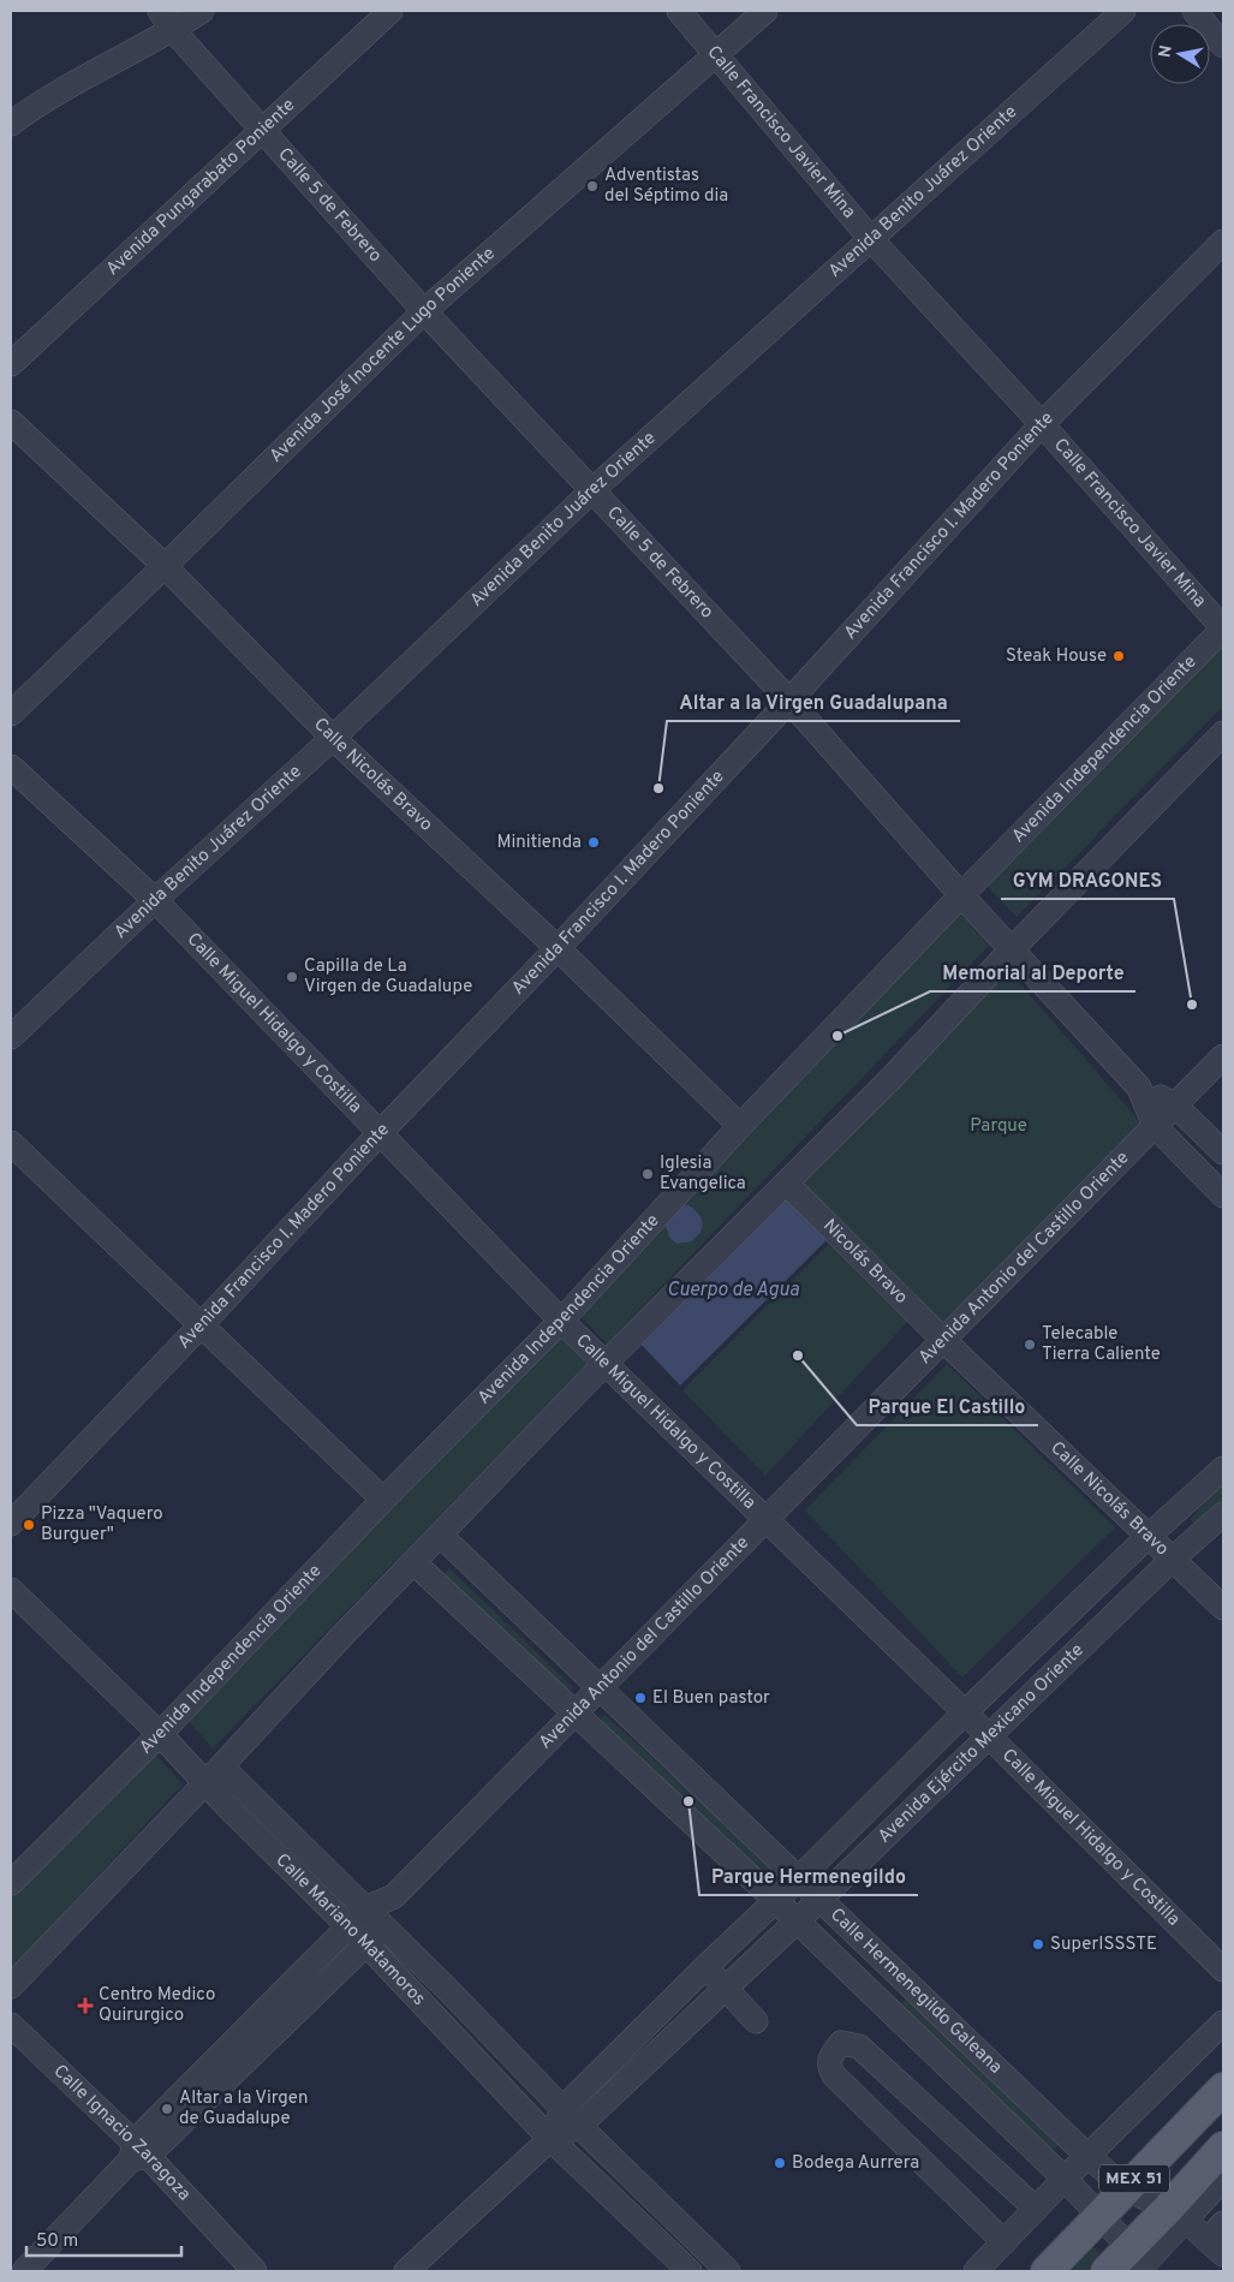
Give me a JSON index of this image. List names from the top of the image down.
{
  "streets": {
    "main road": ["MEX 51"],
    "street": [
      "Calle Francisco Javier Mina",
      "Avenida Pungarabato Poniente",
      "Avenida Benito Juárez Oriente",
      "Calle 5 de Febrero",
      "Avenida José Inocente Lugo Poniente",
      "Avenida Francisco I. Madero Poniente",
      "Avenida Independencia Oriente",
      "Calle Nicolás Bravo",
      "Calle Miguel Hidalgo y Costilla",
      "Avenida Antonio del Castillo Oriente",
      "Nicolás Bravo",
      "Avenida Ejército Mexicano Oriente",
      "Calle Mariano Matamoros",
      "Calle Hermenegildo Galeana",
      "Calle Ignacio Zaragoza"
    ]
  },
  "crossings": [
    ["Calle Francisco Javier Mina", "Avenida Benito Juárez Oriente"],
    ["Calle Francisco Javier Mina", "Avenida José Inocente Lugo Poniente"],
    ["Calle Francisco Javier Mina", "Avenida Francisco I. Madero Poniente"],
    ["Calle Francisco Javier Mina", "Avenida Independencia Oriente"],
    ["Avenida Pungarabato Poniente", "Calle 5 de Febrero"],
    ["Avenida Benito Juárez Oriente", "Calle 5 de Febrero"],
    ["Avenida Benito Juárez Oriente", "Calle Nicolás Bravo"],
    ["Avenida Benito Juárez Oriente", "Calle Miguel Hidalgo y Costilla"],
    ["Calle 5 de Febrero", "Avenida José Inocente Lugo Poniente"],
    ["Calle 5 de Febrero", "Avenida Francisco I. Madero Poniente"],
    ["Calle 5 de Febrero", "Avenida Independencia Oriente"],
    ["Calle 5 de Febrero", "Avenida Antonio del Castillo Oriente"],
    ["Avenida José Inocente Lugo Poniente", "Calle Nicolás Bravo"],
    ["Avenida Francisco I. Madero Poniente", "Calle Nicolás Bravo"],
    ["Avenida Francisco I. Madero Poniente", "Calle Miguel Hidalgo y Costilla"],
    ["Avenida Independencia Oriente", "Calle Nicolás Bravo"],
    ["Avenida Independencia Oriente", "Calle Miguel Hidalgo y Costilla"],
    ["Avenida Independencia Oriente", "Calle Mariano Matamoros"],
    ["Calle Nicolás Bravo", "Avenida Antonio del Castillo Oriente"],
    ["Calle Nicolás Bravo", "Nicolás Bravo"],
    ["Calle Nicolás Bravo", "Avenida Ejército Mexicano Oriente"],
    ["Calle Miguel Hidalgo y Costilla", "Avenida Antonio del Castillo Oriente"],
    ["Calle Miguel Hidalgo y Costilla", "Avenida Ejército Mexicano Oriente"],
    ["Avenida Antonio del Castillo Oriente", "Nicolás Bravo"],
    ["Avenida Antonio del Castillo Oriente", "Calle Mariano Matamoros"],
    ["Avenida Antonio del Castillo Oriente", "Calle Hermenegildo Galeana"],
    ["Avenida Antonio del Castillo Oriente", "Calle Ignacio Zaragoza"],
    ["Avenida Ejército Mexicano Oriente", "Calle Mariano Matamoros"],
    ["Avenida Ejército Mexicano Oriente", "Calle Hermenegildo Galeana"],
    ["Calle Hermenegildo Galeana", "MEX 51"]
  ],
  "water": ["Cuerpo de Agua"],
  "parks": ["Parque"],
  "places": {
    "other": [
      "Adventistas del Séptimo dia",
      "Steak House",
      "Altar a la Virgen Guadalupana",
      "Minitienda",
      "Capilla de La Virgen de Guadalupe",
      "GYM DRAGONES",
      "Memorial al Deporte",
      "Iglesia Evangelica",
      "Telecable Tierra Caliente",
      "Parque El Castillo",
      "Pizza \"Vaquero Burguer\"",
      "El Buen pastor",
      "Parque Hermenegildo",
      "SuperISSSTE",
      "Altar a la Virgen de Guadalupe",
      "Bodega Aurrera"
    ],
    "health": ["Centro Medico Quirurgico"]
  },
  "scale_bar": "50 m",
  "north": "left"
}
